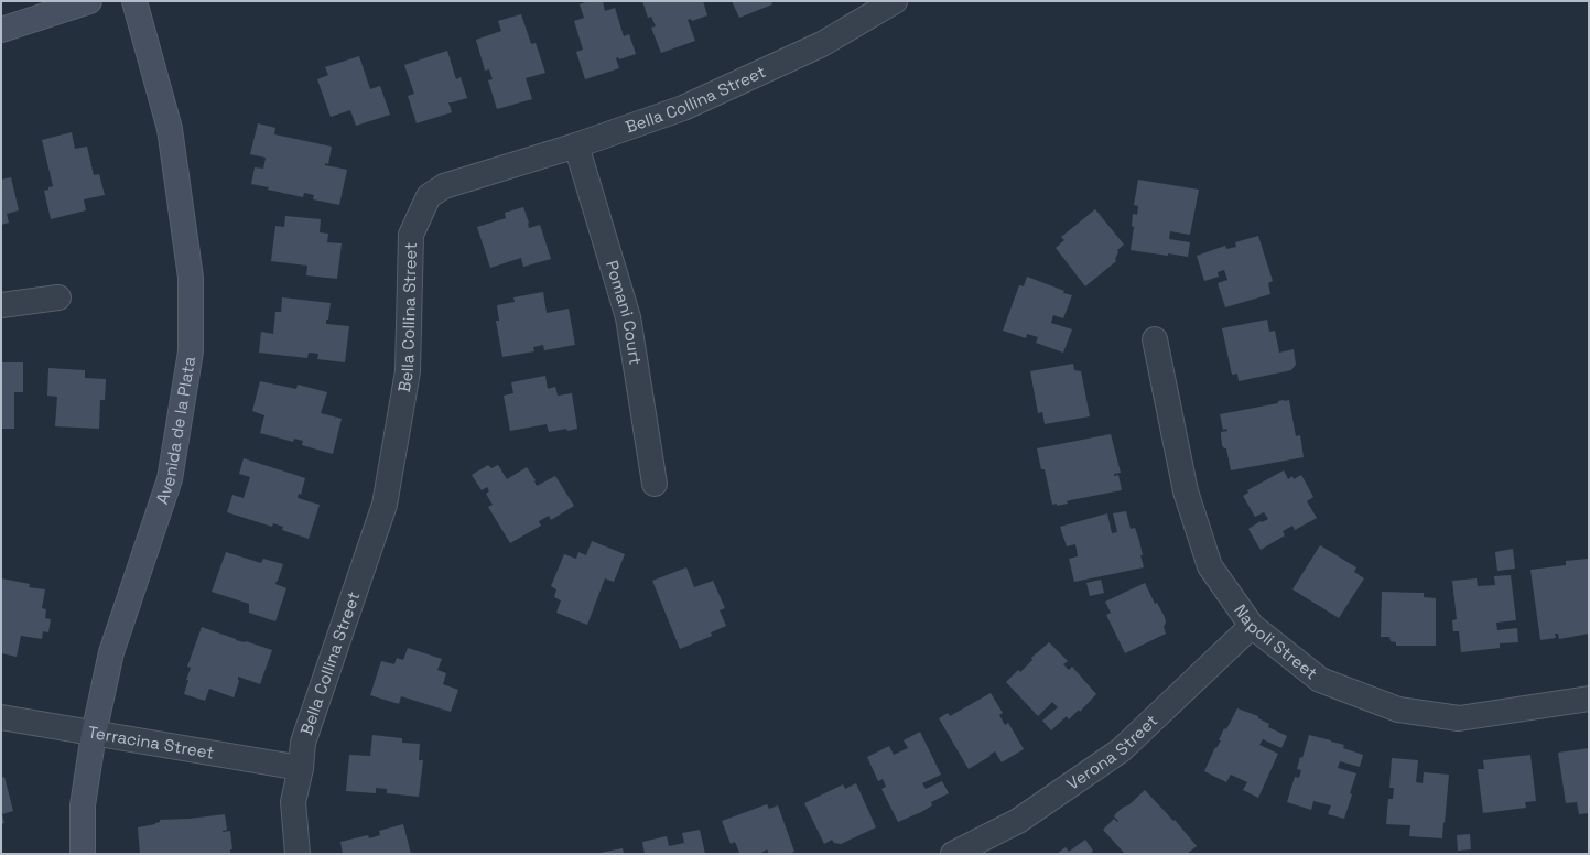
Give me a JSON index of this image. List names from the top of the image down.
{
  "streets": {
    "street": [
      "Bella Collina Street",
      "Pomani Court",
      "Avenida de la Plata",
      "Napoli Street",
      "Terracina Street",
      "Verona Street"
    ]
  },
  "crossings": [
    ["Bella Collina Street", "Pomani Court"],
    ["Bella Collina Street", "Terracina Street"],
    ["Avenida de la Plata", "Terracina Street"],
    ["Napoli Street", "Verona Street"]
  ]
}
